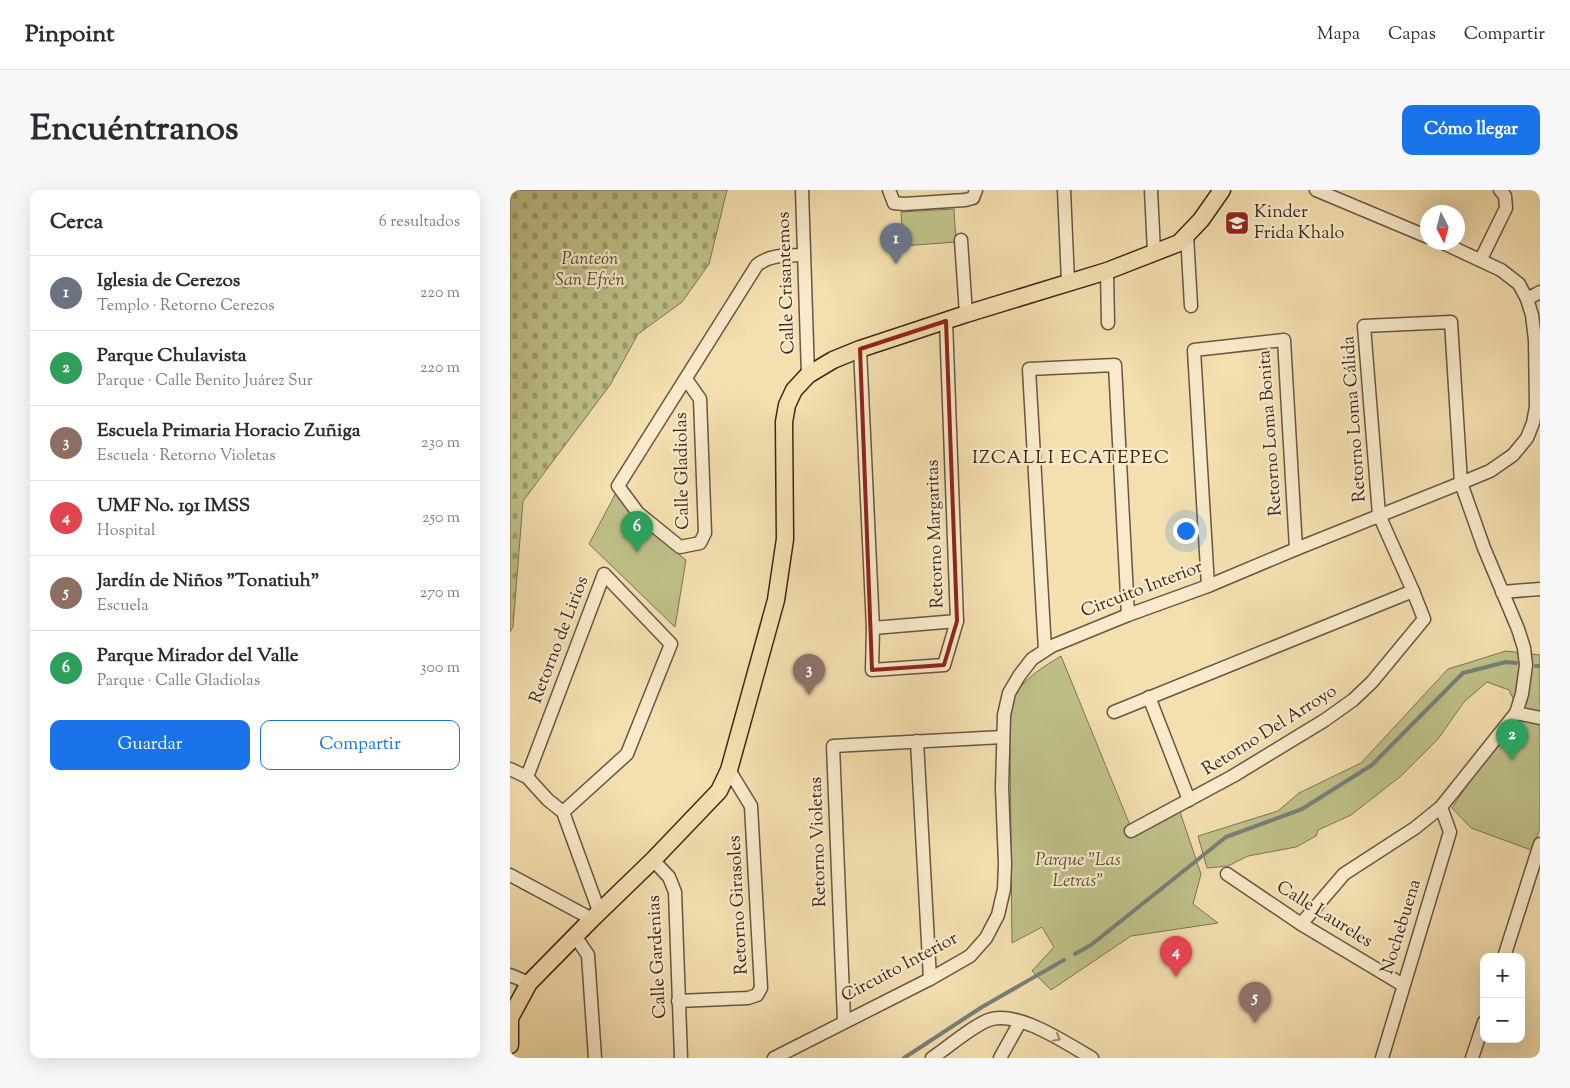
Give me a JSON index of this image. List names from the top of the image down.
{
  "streets": {
    "street": [
      "Calle Crisantemos",
      "Retorno Loma Cálida",
      "Retorno Loma Bonita",
      "Calle Gladiolas",
      "Retorno Margaritas",
      "Circuito Interior",
      "Retorno de Lirios",
      "Retorno Del Arroyo",
      "Retorno Violetas",
      "Retorno Girasoles",
      "Calle Laureles",
      "Nochebuena",
      "Calle Gardenias"
    ]
  },
  "crossings": [
    ["Calle Crisantemos", "Calle Gladiolas"],
    ["Retorno Loma Cálida", "Circuito Interior"],
    ["Retorno Loma Cálida", "Retorno Del Arroyo"],
    ["Retorno Loma Bonita", "Circuito Interior"],
    ["Circuito Interior", "Retorno Del Arroyo"],
    ["Circuito Interior", "Retorno Violetas"],
    ["Retorno Girasoles", "Calle Gardenias"],
    ["Calle Laureles", "Nochebuena"]
  ],
  "districts": ["IZCALLI ECATEPEC"],
  "parks": ["Panteón San Efrén", "Parque \"Las Letras\""],
  "places": {
    "school or university": ["Kinder Frida Khalo"]
  },
  "north": "bottom",
  "page": {
    "header": "Pinpoint",
    "nav": ["Mapa", "Capas", "Compartir"],
    "title": "Encuéntranos",
    "buttons": [
      "Cómo llegar",
      ["Guardar", "Compartir"]
    ],
    "heading": ["Cerca", "6 resultados"],
    "pins": [
      "1",
      "6",
      "3",
      "2",
      "4",
      "5"
    ],
    "list": [
      {
        "mark": "1",
        "name": "Iglesia de Cerezos",
        "note": "Templo · Retorno Cerezos",
        "value": "220 m"
      },
      {
        "mark": "2",
        "name": "Parque Chulavista",
        "note": "Parque · Calle Benito Juárez Sur",
        "value": "220 m"
      },
      {
        "mark": "3",
        "name": "Escuela Primaria Horacio Zuñiga",
        "note": "Escuela · Retorno Violetas",
        "value": "230 m"
      },
      {
        "mark": "4",
        "name": "UMF No. 191 IMSS",
        "note": "Hospital",
        "value": "250 m"
      },
      {
        "mark": "5",
        "name": "Jardín de Niños \"Tonatiuh\"",
        "note": "Escuela",
        "value": "270 m"
      },
      {
        "mark": "6",
        "name": "Parque Mirador del Valle",
        "note": "Parque · Calle Gladiolas",
        "value": "300 m"
      }
    ],
    "map_buttons": ["+", "−"]
  }
}
